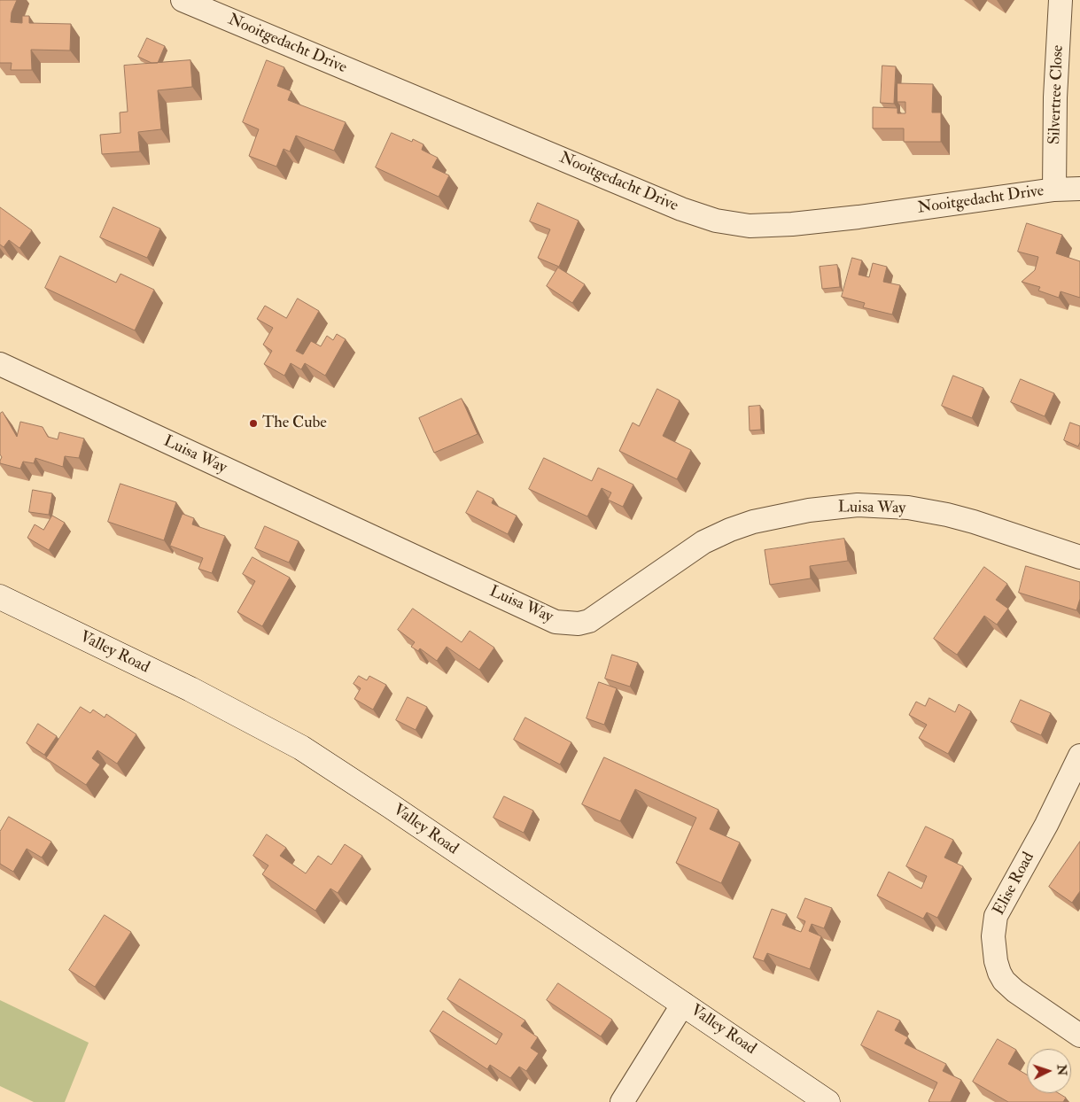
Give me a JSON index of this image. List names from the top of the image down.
{
  "streets": {
    "street": [
      "Nooitgedacht Drive",
      "Silvertree Close",
      "Luisa Way",
      "Valley Road",
      "Elise Road"
    ]
  },
  "crossings": [
    ["Nooitgedacht Drive", "Silvertree Close"]
  ],
  "places": ["The Cube"],
  "north": "right"
}
